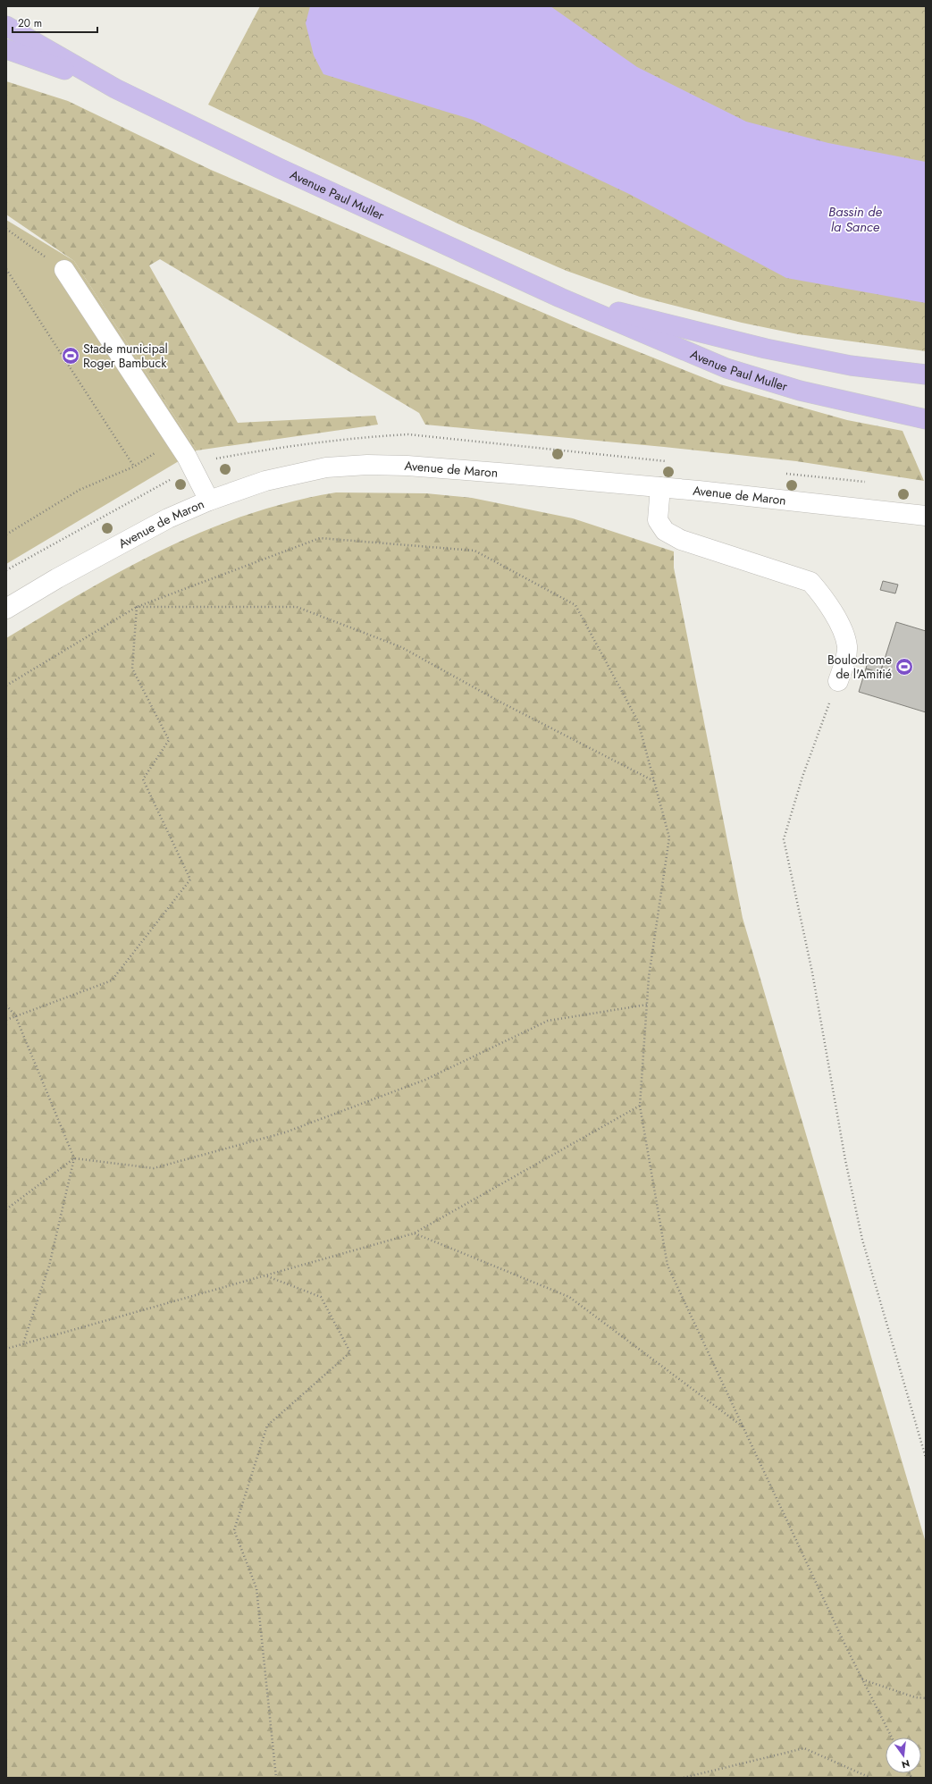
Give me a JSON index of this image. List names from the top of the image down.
{
  "streets": {
    "main road": ["Avenue Paul Muller"],
    "street": ["Avenue de Maron"]
  },
  "water": ["Bassin de la Sance"],
  "places": {
    "sports": ["Stade municipal Roger Bambuck", "Boulodrome de l'Amitié"]
  },
  "scale_bar": "20 m",
  "north": "bottom"
}
